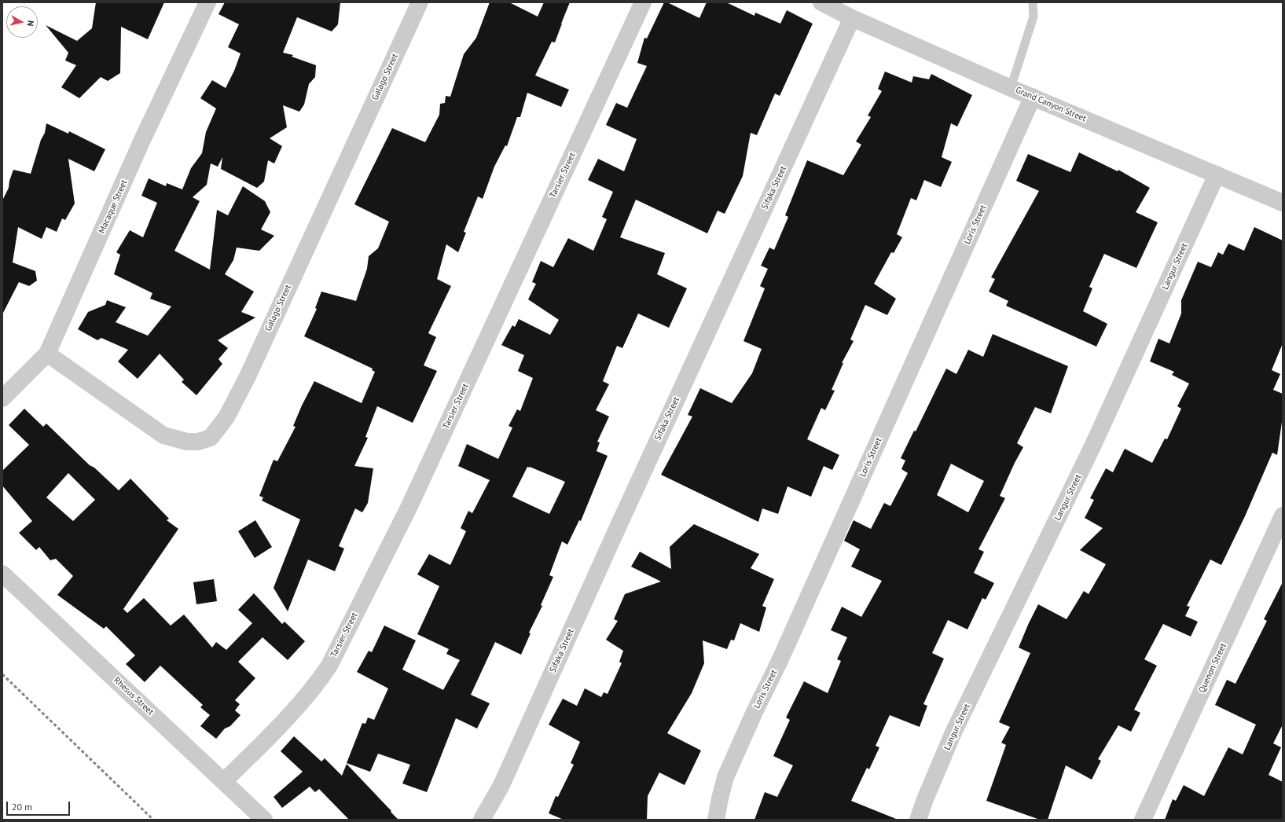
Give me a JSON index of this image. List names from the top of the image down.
{
  "streets": {
    "street": [
      "Galago Street",
      "Grand Canyon Street",
      "Tarsier Street",
      "Sifaka Street",
      "Macaque Street",
      "Loris Street",
      "Langur Street",
      "Quenon Street",
      "Rhesus Street"
    ]
  },
  "crossings": [
    ["Galago Street", "Macaque Street"],
    ["Grand Canyon Street", "Sifaka Street"],
    ["Grand Canyon Street", "Loris Street"],
    ["Grand Canyon Street", "Langur Street"],
    ["Tarsier Street", "Rhesus Street"]
  ],
  "scale_bar": "20 m",
  "north": "right"
}
